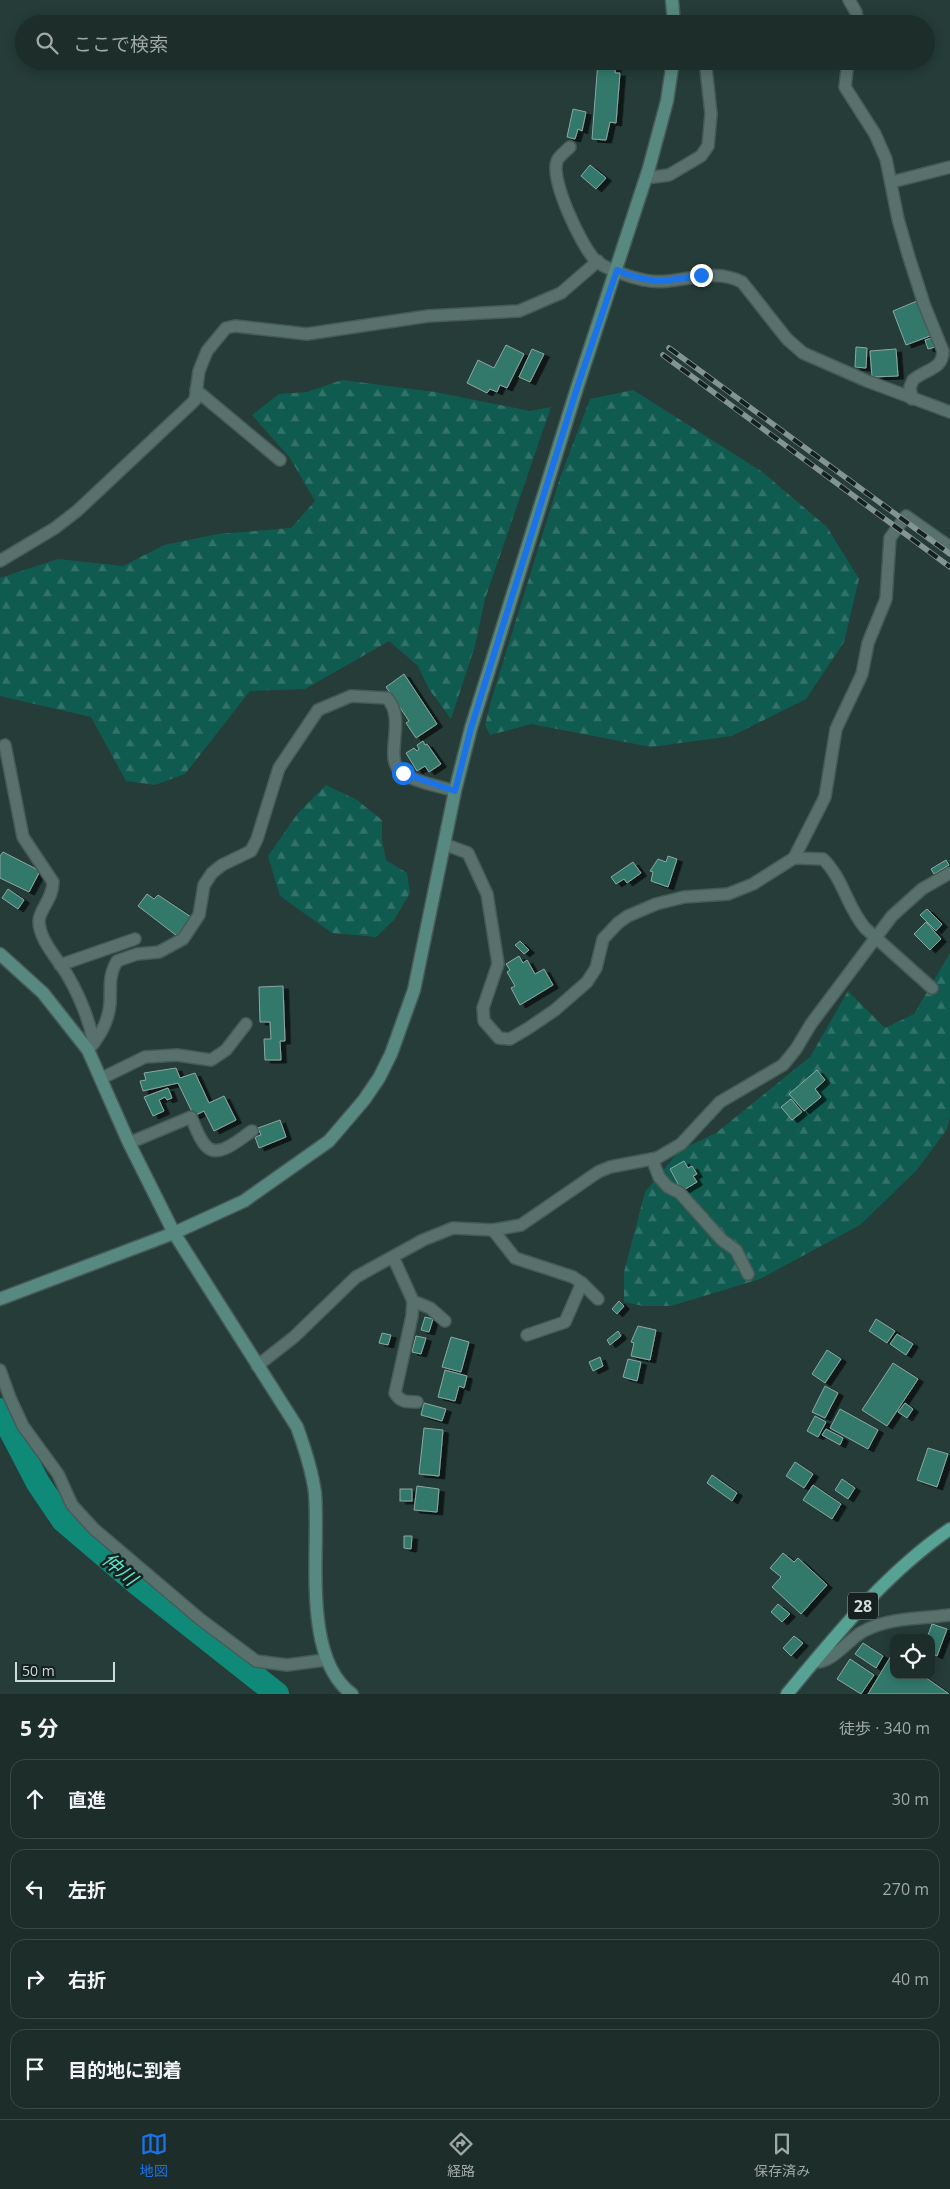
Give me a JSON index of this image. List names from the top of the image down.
{
  "streets": {
    "main road": ["28"]
  },
  "water": ["仲川"],
  "scale_bar": "50 m",
  "page": {
    "search": "ここで検索",
    "scale": "50 m",
    "heading": ["5 分", "徒歩 · 340 m"],
    "list": [
      ["直進", "30 m"],
      ["左折", "270 m"],
      ["右折", "40 m"],
      "目的地に到着"
    ],
    "nav": ["地図", "経路", "保存済み"]
  }
}
